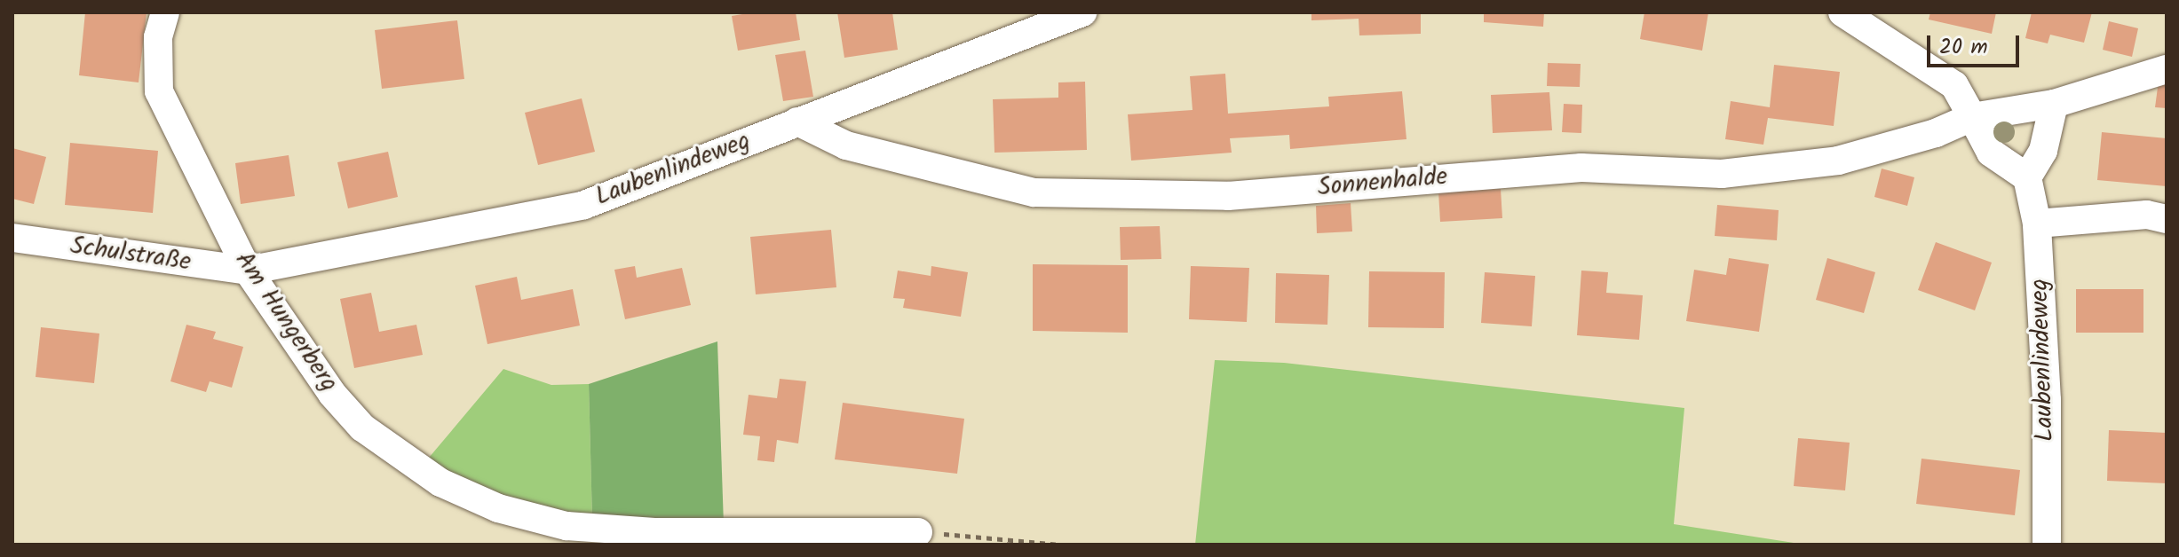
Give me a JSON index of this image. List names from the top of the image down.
{
  "streets": {
    "street": [
      "Laubenlindeweg",
      "Sonnenhalde",
      "Schulstraße",
      "Am Hungerberg"
    ]
  },
  "crossings": [
    ["Laubenlindeweg", "Sonnenhalde"],
    ["Laubenlindeweg", "Schulstraße"],
    ["Laubenlindeweg", "Am Hungerberg"],
    ["Schulstraße", "Am Hungerberg"]
  ],
  "scale_bar": "20 m"
}
